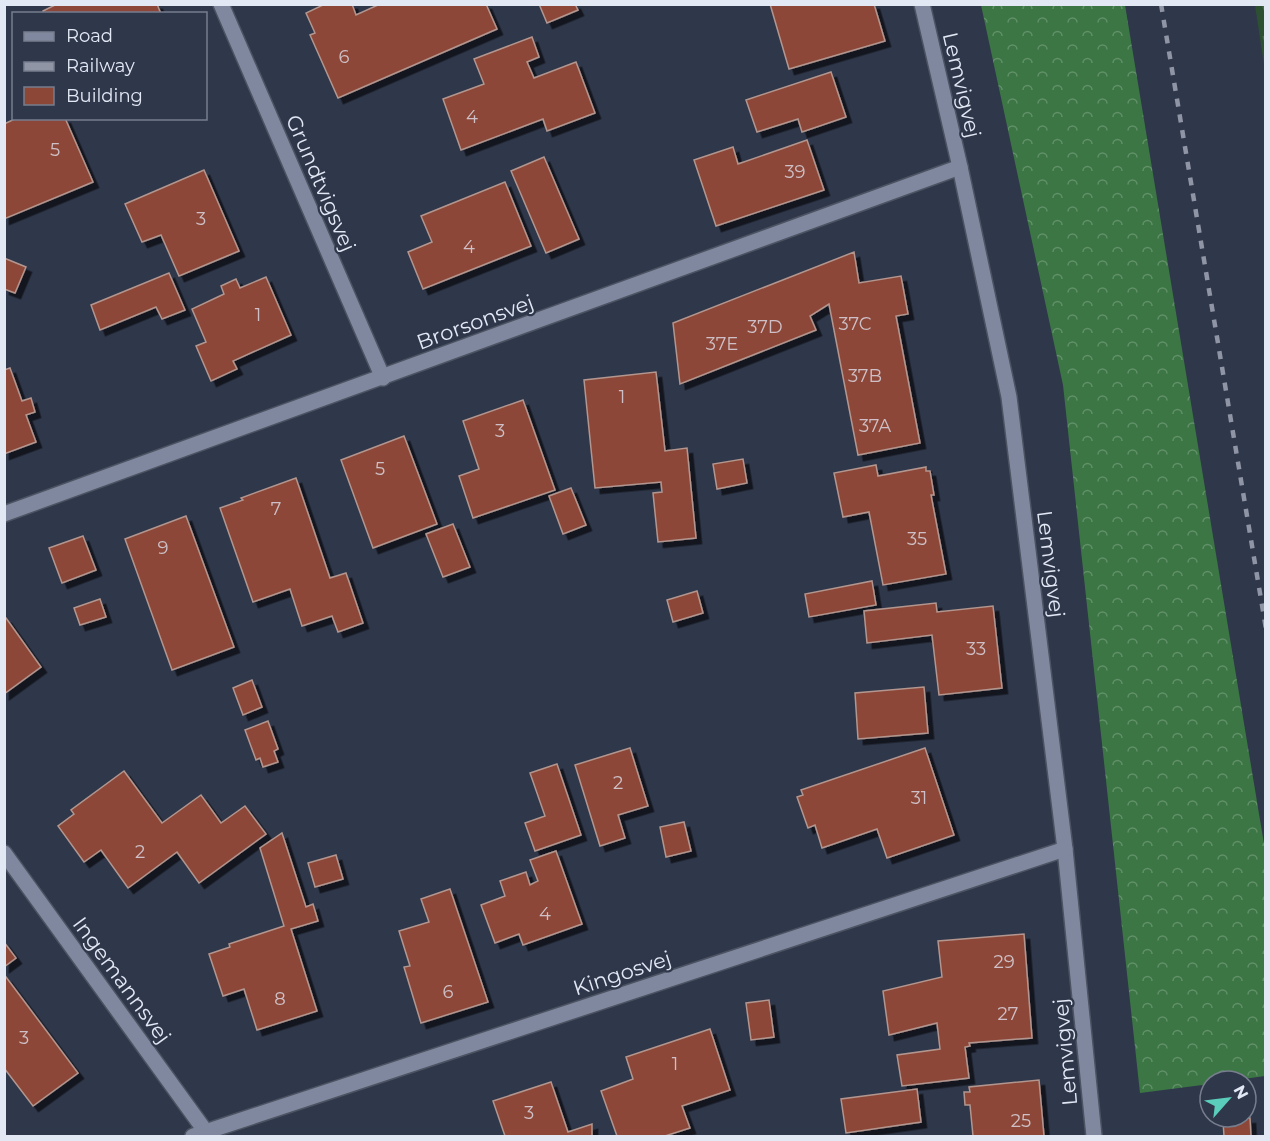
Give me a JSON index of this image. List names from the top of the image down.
{
  "streets": {
    "street": [
      "Lemvigvej",
      "Grundtvigsvej",
      "Brorsonsvej",
      "Kingosvej",
      "Ingemannsvej"
    ]
  },
  "crossings": [
    ["Lemvigvej", "Brorsonsvej"],
    ["Lemvigvej", "Kingosvej"],
    ["Grundtvigsvej", "Brorsonsvej"],
    ["Kingosvej", "Ingemannsvej"]
  ],
  "house_numbers": [
    "6",
    "4",
    "5",
    "39",
    "3",
    "4",
    "1",
    "37C",
    "37D",
    "37E",
    "37B",
    "1",
    "37A",
    "3",
    "5",
    "7",
    "35",
    "9",
    "33",
    "2",
    "31",
    "2",
    "4",
    "29",
    "6",
    "8",
    "27",
    "3",
    "1",
    "3",
    "25"
  ],
  "legend": ["Road", "Railway", "Building"],
  "north": "top right"
}
